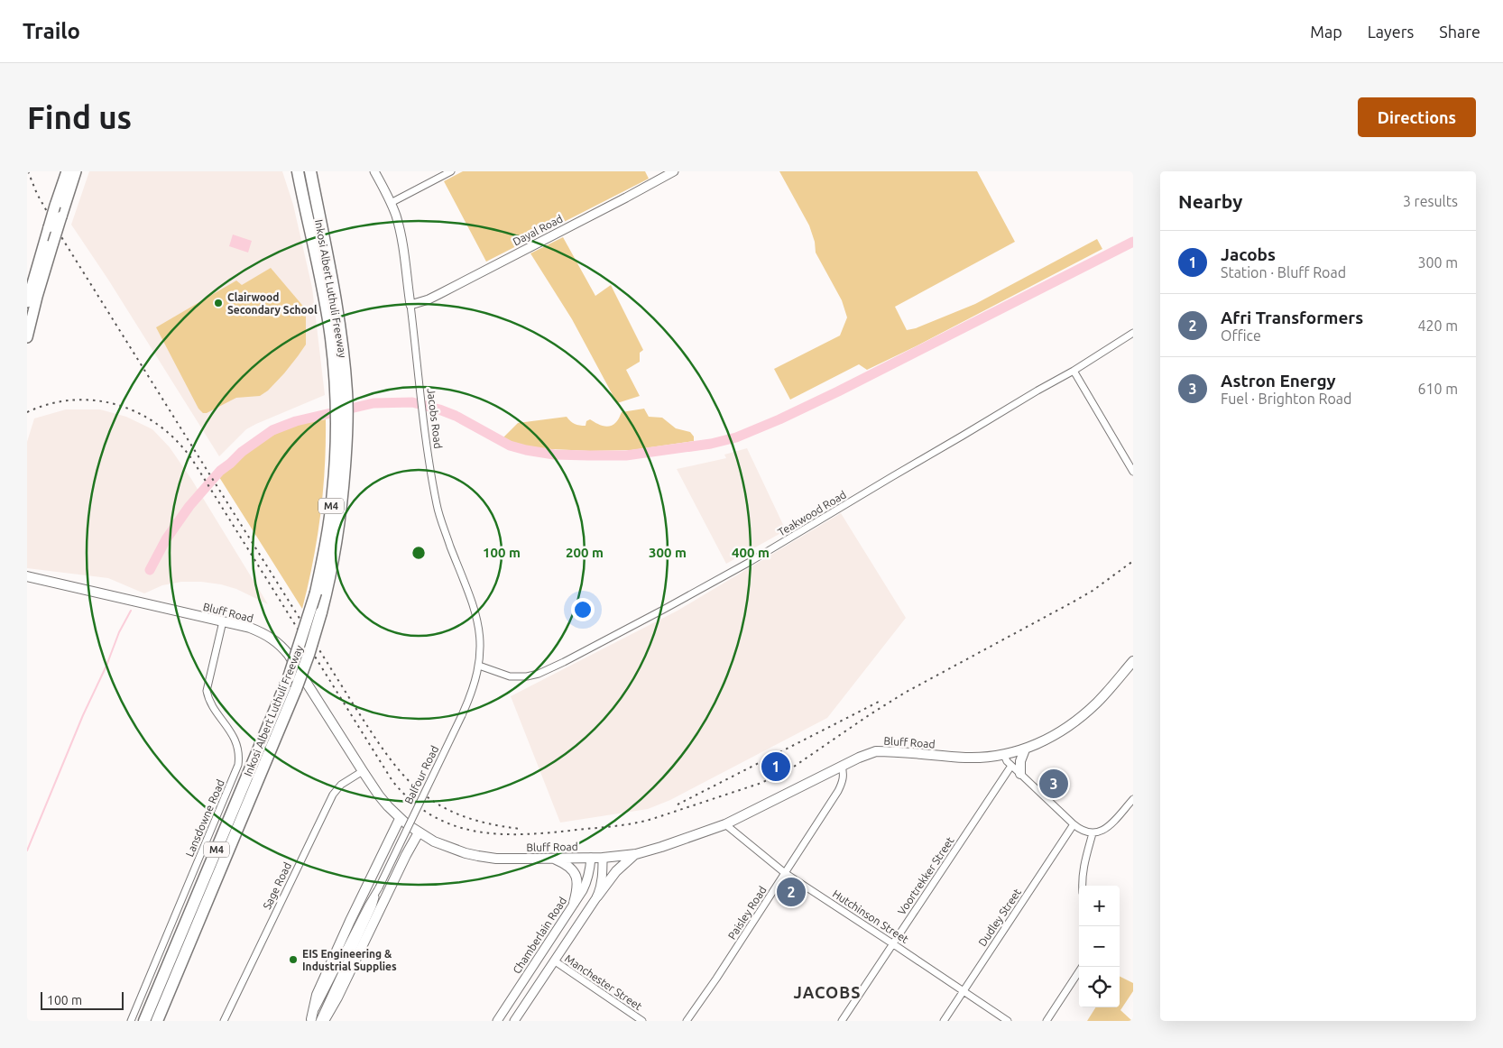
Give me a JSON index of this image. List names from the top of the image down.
{
  "streets": {
    "highway": ["Inkosi Albert Luthuli Freeway", "M4"],
    "main road": ["Bluff Road"],
    "street": [
      "Dayal Road",
      "Jacobs Road",
      "Teakwood Road",
      "Balfour Road",
      "Lansdowne Road",
      "Voortrekker Street",
      "Sage Road",
      "Paisley Road",
      "Hutchinson Street",
      "Dudley Street",
      "Chamberlain Road",
      "Manchester Street"
    ]
  },
  "crossings": [
    ["Dayal Road", "Jacobs Road"],
    ["Jacobs Road", "Teakwood Road"],
    ["Jacobs Road", "Balfour Road"],
    ["Teakwood Road", "Balfour Road"],
    ["Bluff Road", "Lansdowne Road"],
    ["Bluff Road", "Sage Road"],
    ["Bluff Road", "Paisley Road"],
    ["Bluff Road", "Hutchinson Street"],
    ["Bluff Road", "Chamberlain Road"],
    ["Voortrekker Street", "Hutchinson Street"],
    ["Paisley Road", "Hutchinson Street"],
    ["Hutchinson Street", "Dudley Street"]
  ],
  "districts": ["JACOBS"],
  "places": ["Clairwood Secondary School", "EIS Engineering & Industrial Supplies"],
  "scale_bar": "100 m",
  "page": {
    "header": "Trailo",
    "nav": ["Map", "Layers", "Share"],
    "buttons": "Directions",
    "title": "Find us",
    "heading": ["Nearby", "3 results"],
    "list": [
      {
        "mark": "1",
        "name": "Jacobs",
        "note": "Station · Bluff Road",
        "value": "300 m"
      },
      {
        "mark": "2",
        "name": "Afri Transformers",
        "note": "Office",
        "value": "420 m"
      },
      {
        "mark": "3",
        "name": "Astron Energy",
        "note": "Fuel · Brighton Road",
        "value": "610 m"
      }
    ],
    "pins": ["1", "3", "2"],
    "map_buttons": ["+", "−"],
    "scale": "100 m"
  },
  "rings": [
    "100 m",
    "200 m",
    "300 m",
    "400 m"
  ]
}
